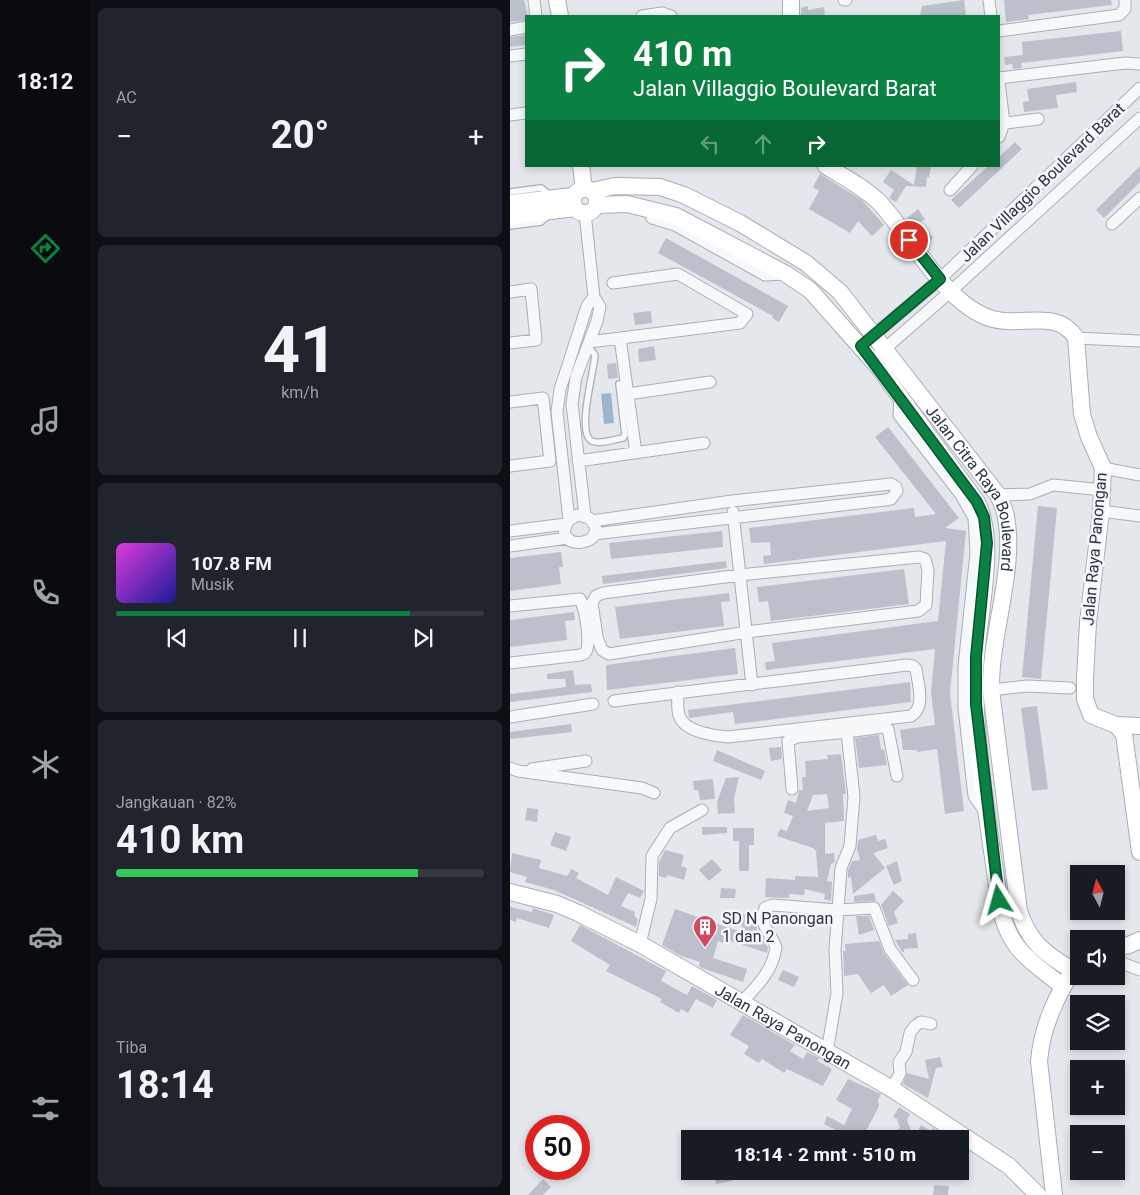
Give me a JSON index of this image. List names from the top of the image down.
{
  "streets": {
    "main road": ["Jalan Citra Raya Boulevard", "Jalan Raya Panongan"],
    "street": ["Jalan Villaggio Boulevard Barat"]
  },
  "crossings": [
    ["Jalan Villaggio Boulevard Barat", "Jalan Citra Raya Boulevard"]
  ],
  "places": {
    "building": ["SD N Panongan 1 dan 2"]
  },
  "north": "top",
  "page": {
    "tabs": "18:12",
    "tile": [
      "AC",
      ["41", "km/h"],
      ["Jangkauan · 82%", "410 km"],
      ["Tiba", "18:14"]
    ],
    "turn": ["410 m", "Jalan Villaggio Boulevard Barat"],
    "heat": ["−", "20°", "+"],
    "song": ["107.8 FM", "Musik"],
    "map_buttons": ["+", "−"],
    "limit": "50",
    "trip": "18:14 · 2 mnt · 510 m"
  }
}
